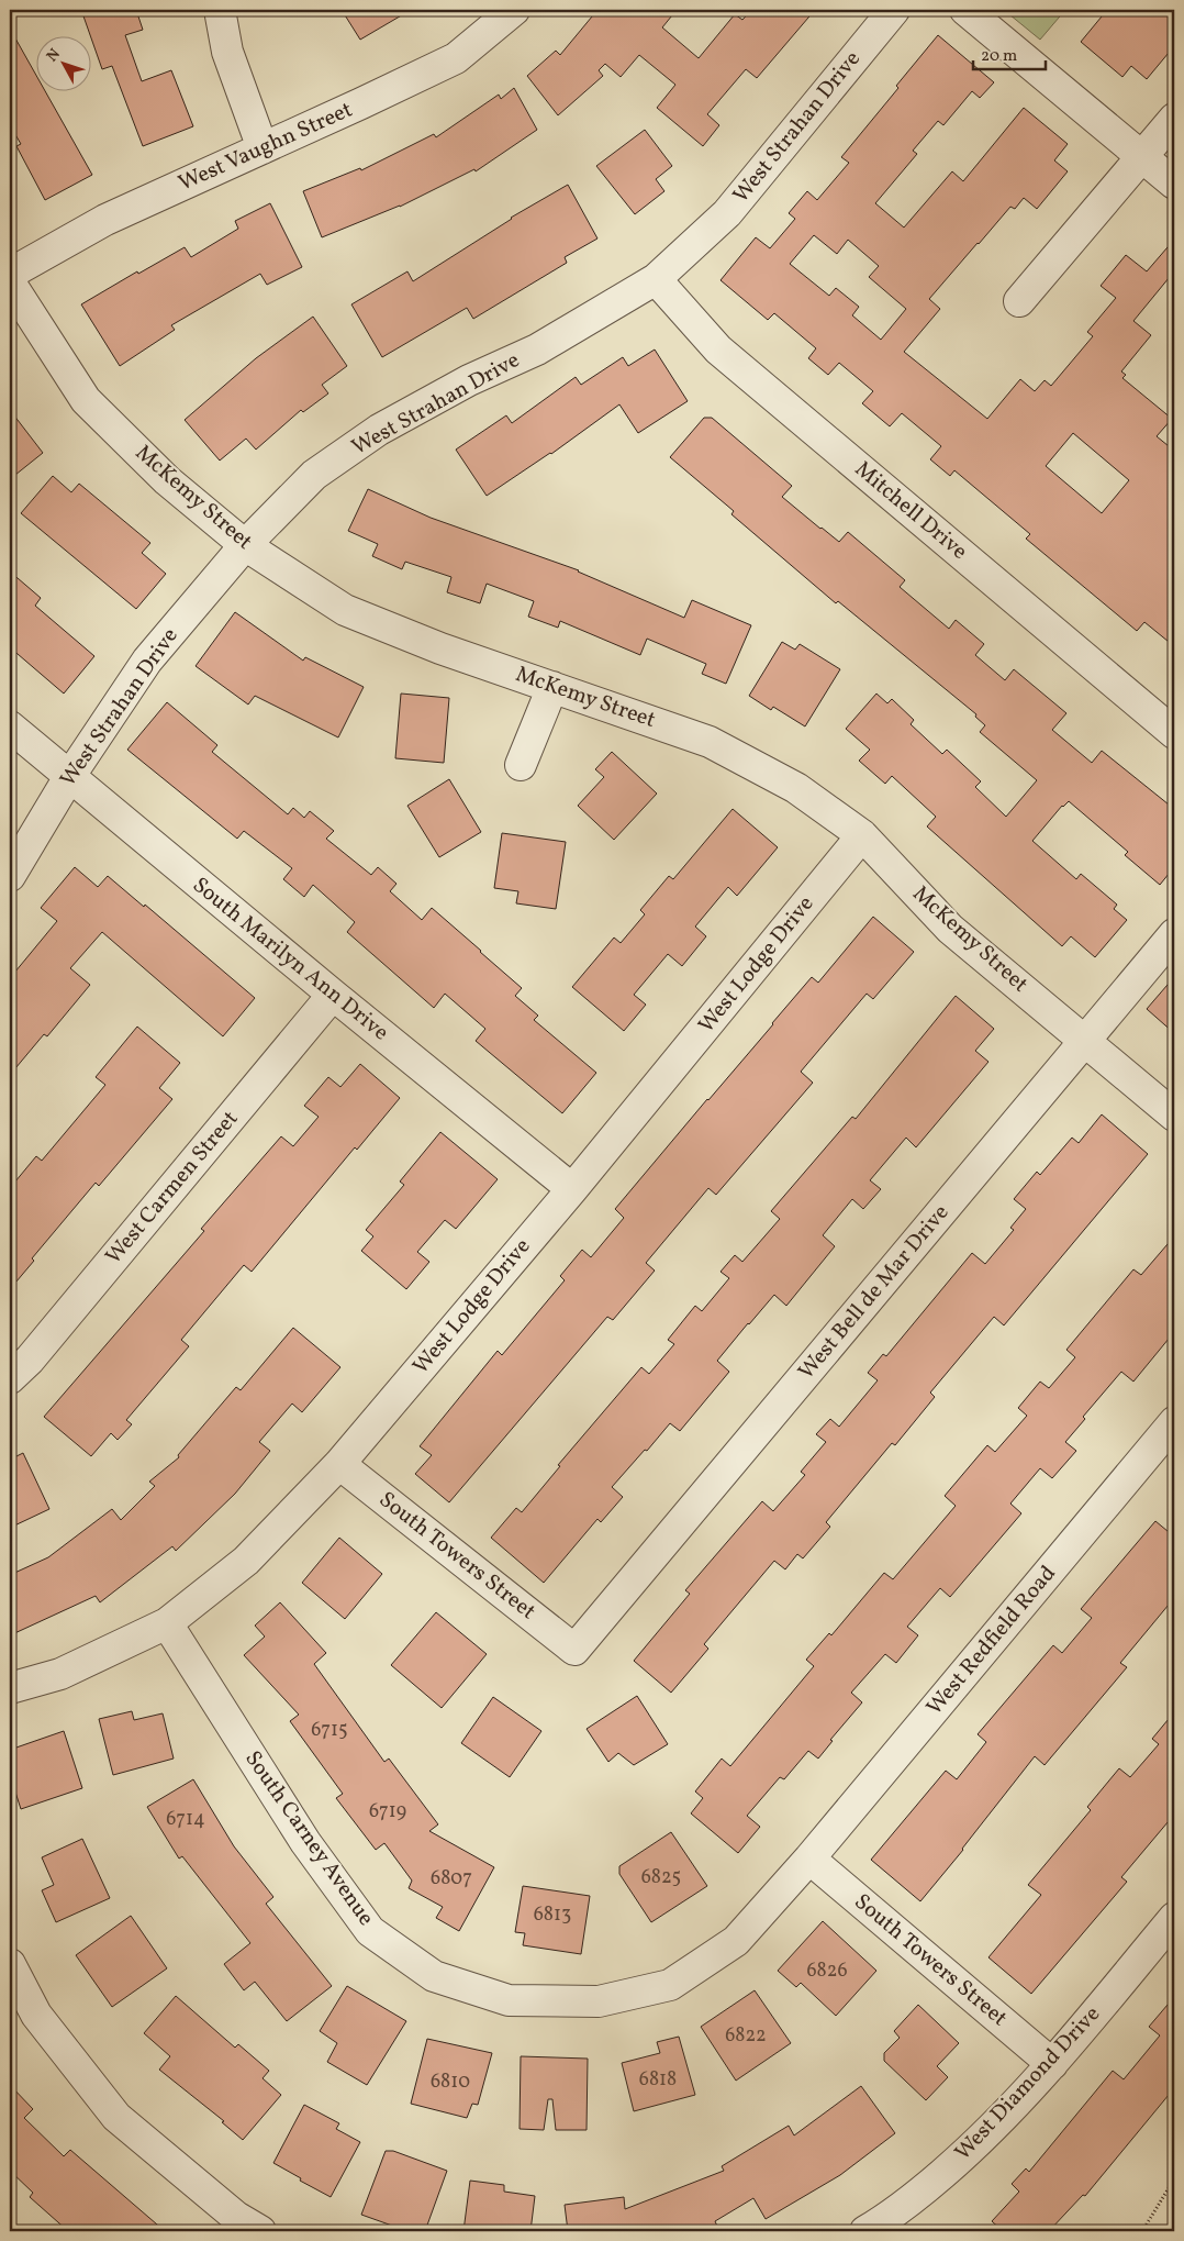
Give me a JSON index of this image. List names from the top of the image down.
{
  "streets": {
    "street": [
      "West Strahan Drive",
      "West Vaughn Street",
      "McKemy Street",
      "Mitchell Drive",
      "South Marilyn Ann Drive",
      "West Lodge Drive",
      "West Carmen Street",
      "West Bell de Mar Drive",
      "South Towers Street",
      "West Redfield Road",
      "South Carney Avenue",
      "West Diamond Drive"
    ]
  },
  "crossings": [
    ["West Strahan Drive", "McKemy Street"],
    ["West Strahan Drive", "Mitchell Drive"],
    ["West Strahan Drive", "South Marilyn Ann Drive"],
    ["McKemy Street", "West Lodge Drive"],
    ["McKemy Street", "West Bell de Mar Drive"],
    ["South Marilyn Ann Drive", "West Lodge Drive"],
    ["South Marilyn Ann Drive", "West Carmen Street"],
    ["West Lodge Drive", "South Towers Street"],
    ["West Lodge Drive", "South Carney Avenue"],
    ["West Bell de Mar Drive", "South Towers Street"],
    ["South Towers Street", "West Redfield Road"],
    ["South Towers Street", "South Carney Avenue"],
    ["South Towers Street", "West Diamond Drive"],
    ["West Redfield Road", "South Carney Avenue"]
  ],
  "house_numbers": [
    "6715",
    "6719",
    "6714",
    "6825",
    "6807",
    "6813",
    "6826",
    "6822",
    "6818",
    "6810"
  ],
  "scale_bar": "20 m",
  "north": "top left"
}
